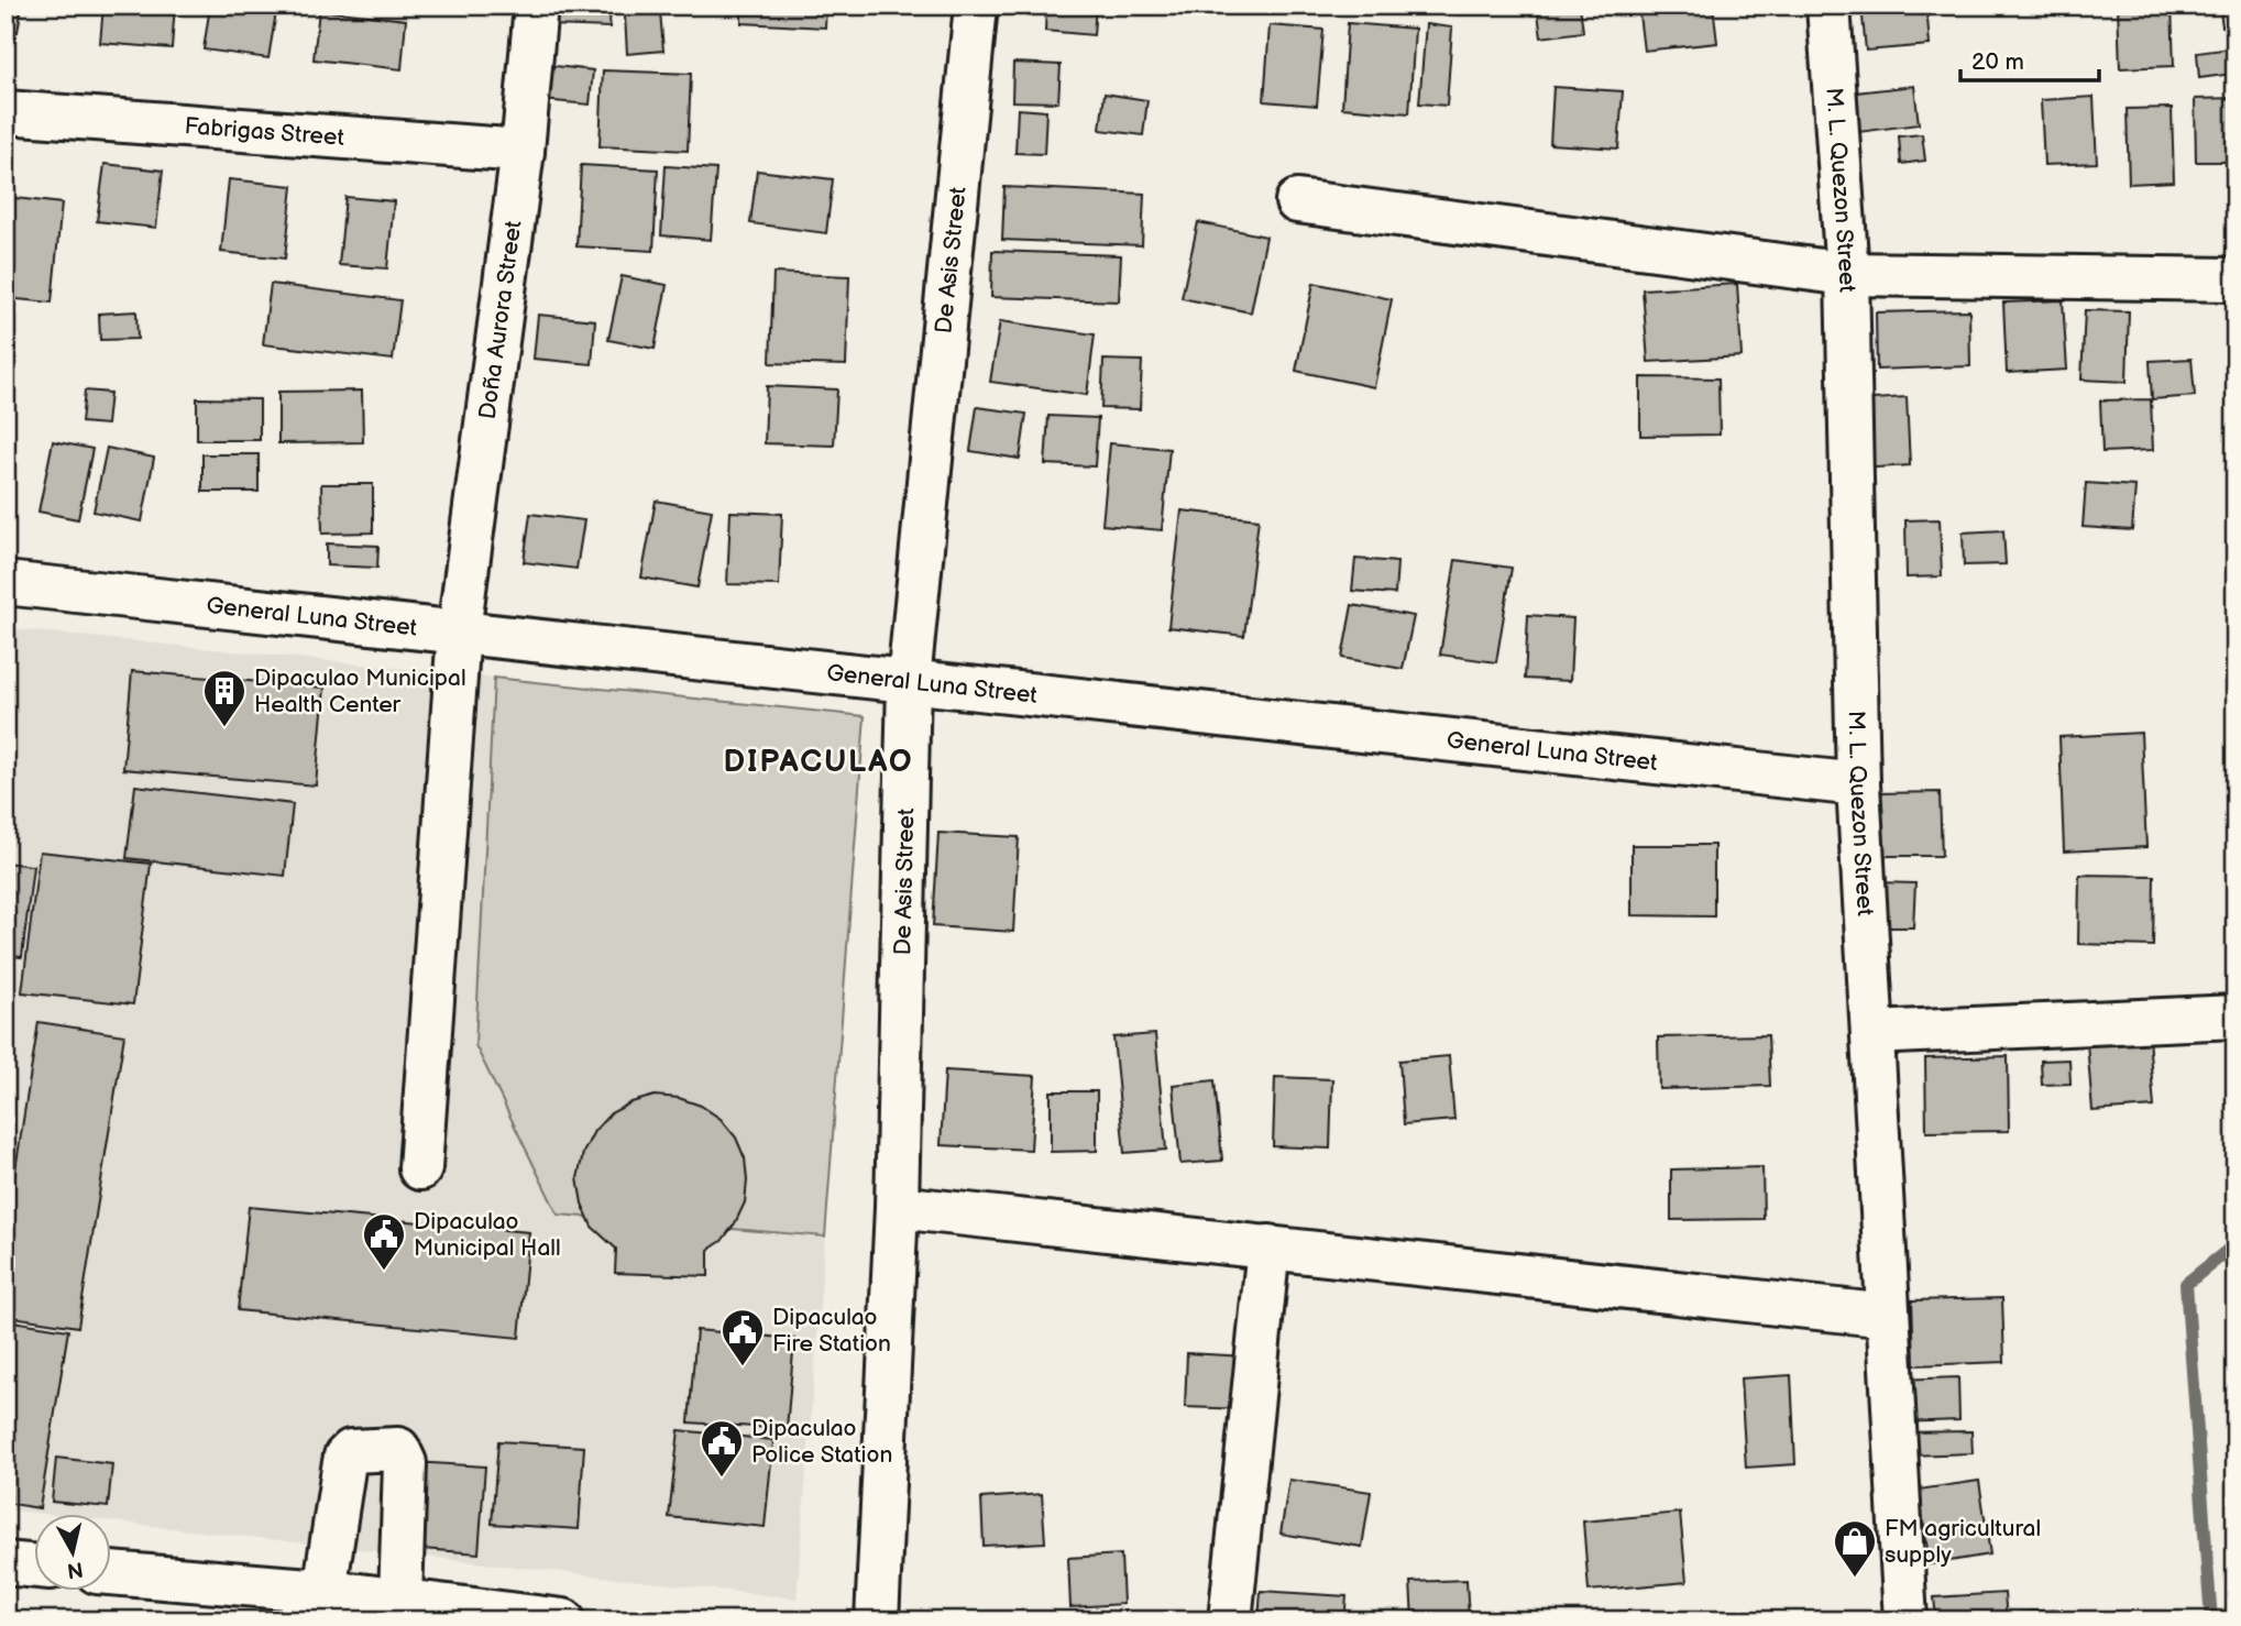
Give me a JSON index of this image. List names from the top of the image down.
{
  "streets": {
    "street": [
      "Fabrigas Street",
      "M. L. Quezon Street",
      "De Asis Street",
      "Doña Aurora Street",
      "General Luna Street"
    ]
  },
  "crossings": [
    ["Fabrigas Street", "Doña Aurora Street"],
    ["M. L. Quezon Street", "General Luna Street"],
    ["De Asis Street", "General Luna Street"],
    ["Doña Aurora Street", "General Luna Street"]
  ],
  "districts": ["DIPACULAO"],
  "places": {
    "building": ["Dipaculao Municipal Health Center"],
    "public building": ["Dipaculao Municipal Hall", "Dipaculao Fire Station", "Dipaculao Police Station"],
    "shop": ["FM agricultural supply"]
  },
  "scale_bar": "20 m",
  "north": "bottom"
}
